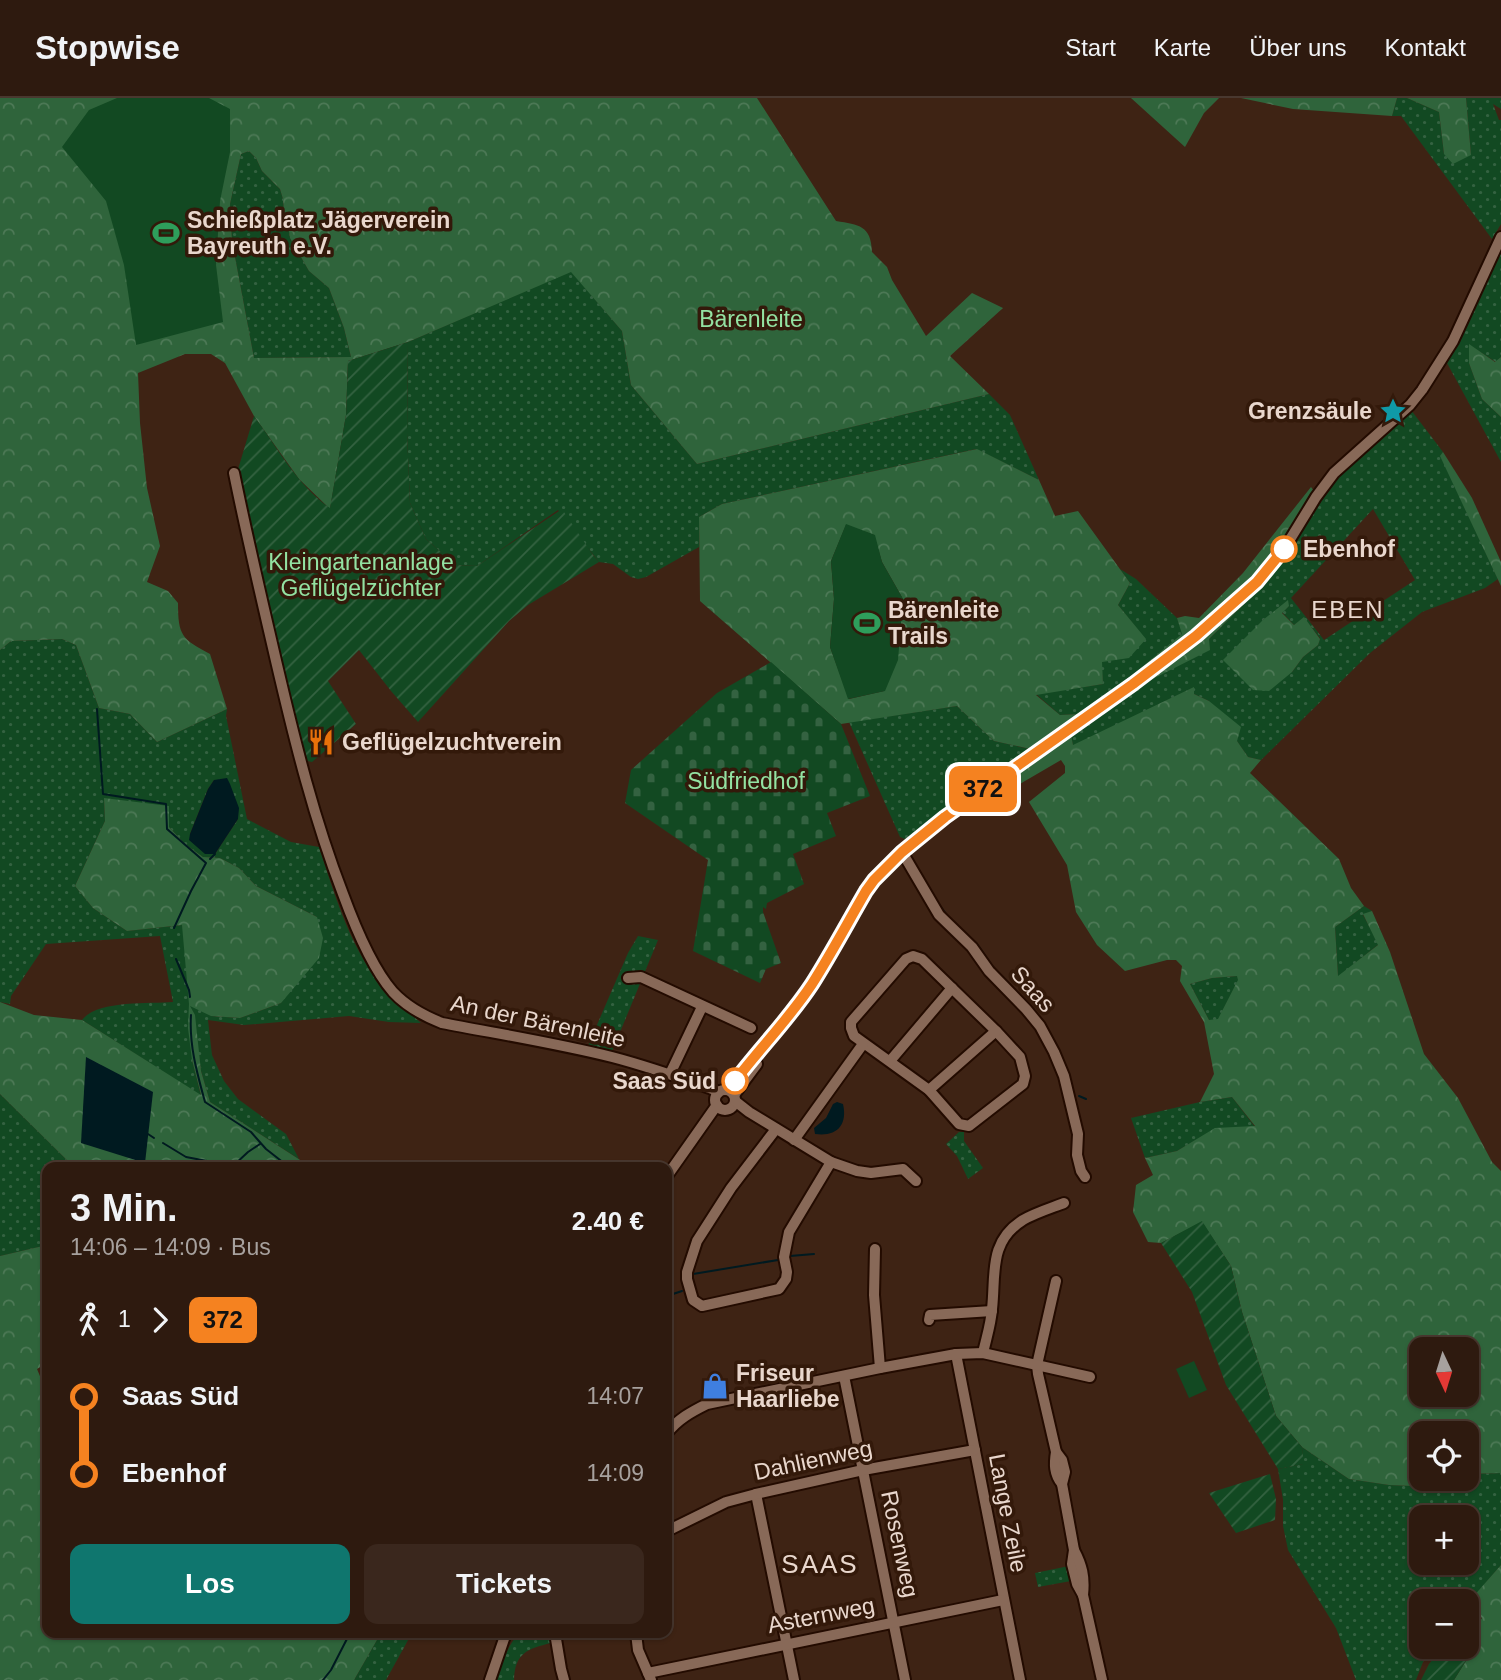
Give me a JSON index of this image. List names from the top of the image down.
{
  "streets": {
    "street": [
      "Saas",
      "An der Bärenleite",
      "Dahlienweg",
      "Lange Zeile",
      "Rosenweg",
      "Asternweg"
    ]
  },
  "crossings": [
    ["Dahlienweg", "Lange Zeile"],
    ["Dahlienweg", "Rosenweg"],
    ["Lange Zeile", "Asternweg"],
    ["Rosenweg", "Asternweg"]
  ],
  "districts": ["EBEN", "SAAS"],
  "parks": ["Bärenleite", "Kleingartenanlage Geflügelzüchter", "Südfriedhof"],
  "places": {
    "sports": ["Schießplatz Jägerverein Bayreuth e.V.", "Bärenleite Trails"],
    "place": ["Grenzsäule"],
    "other": ["Ebenhof", "Saas Süd"],
    "restaurant": ["Geflügelzuchtverein"],
    "shop": ["Friseur Haarliebe"]
  },
  "lines": ["bus line 372"],
  "north": "bottom",
  "page": {
    "header": "Stopwise",
    "nav": [
      "Start",
      "Karte",
      "Über uns",
      "Kontakt"
    ],
    "on_map": "372",
    "heading": ["3 Min.", "14:06 – 14:09 · Bus", "2.40 €"],
    "legs": ["1", "372"],
    "map_buttons": ["+", "−"],
    "list": [
      {
        "name": "Saas Süd",
        "value": "14:07"
      },
      {
        "name": "Ebenhof",
        "value": "14:09"
      }
    ],
    "buttons": ["Los", "Tickets"]
  }
}
